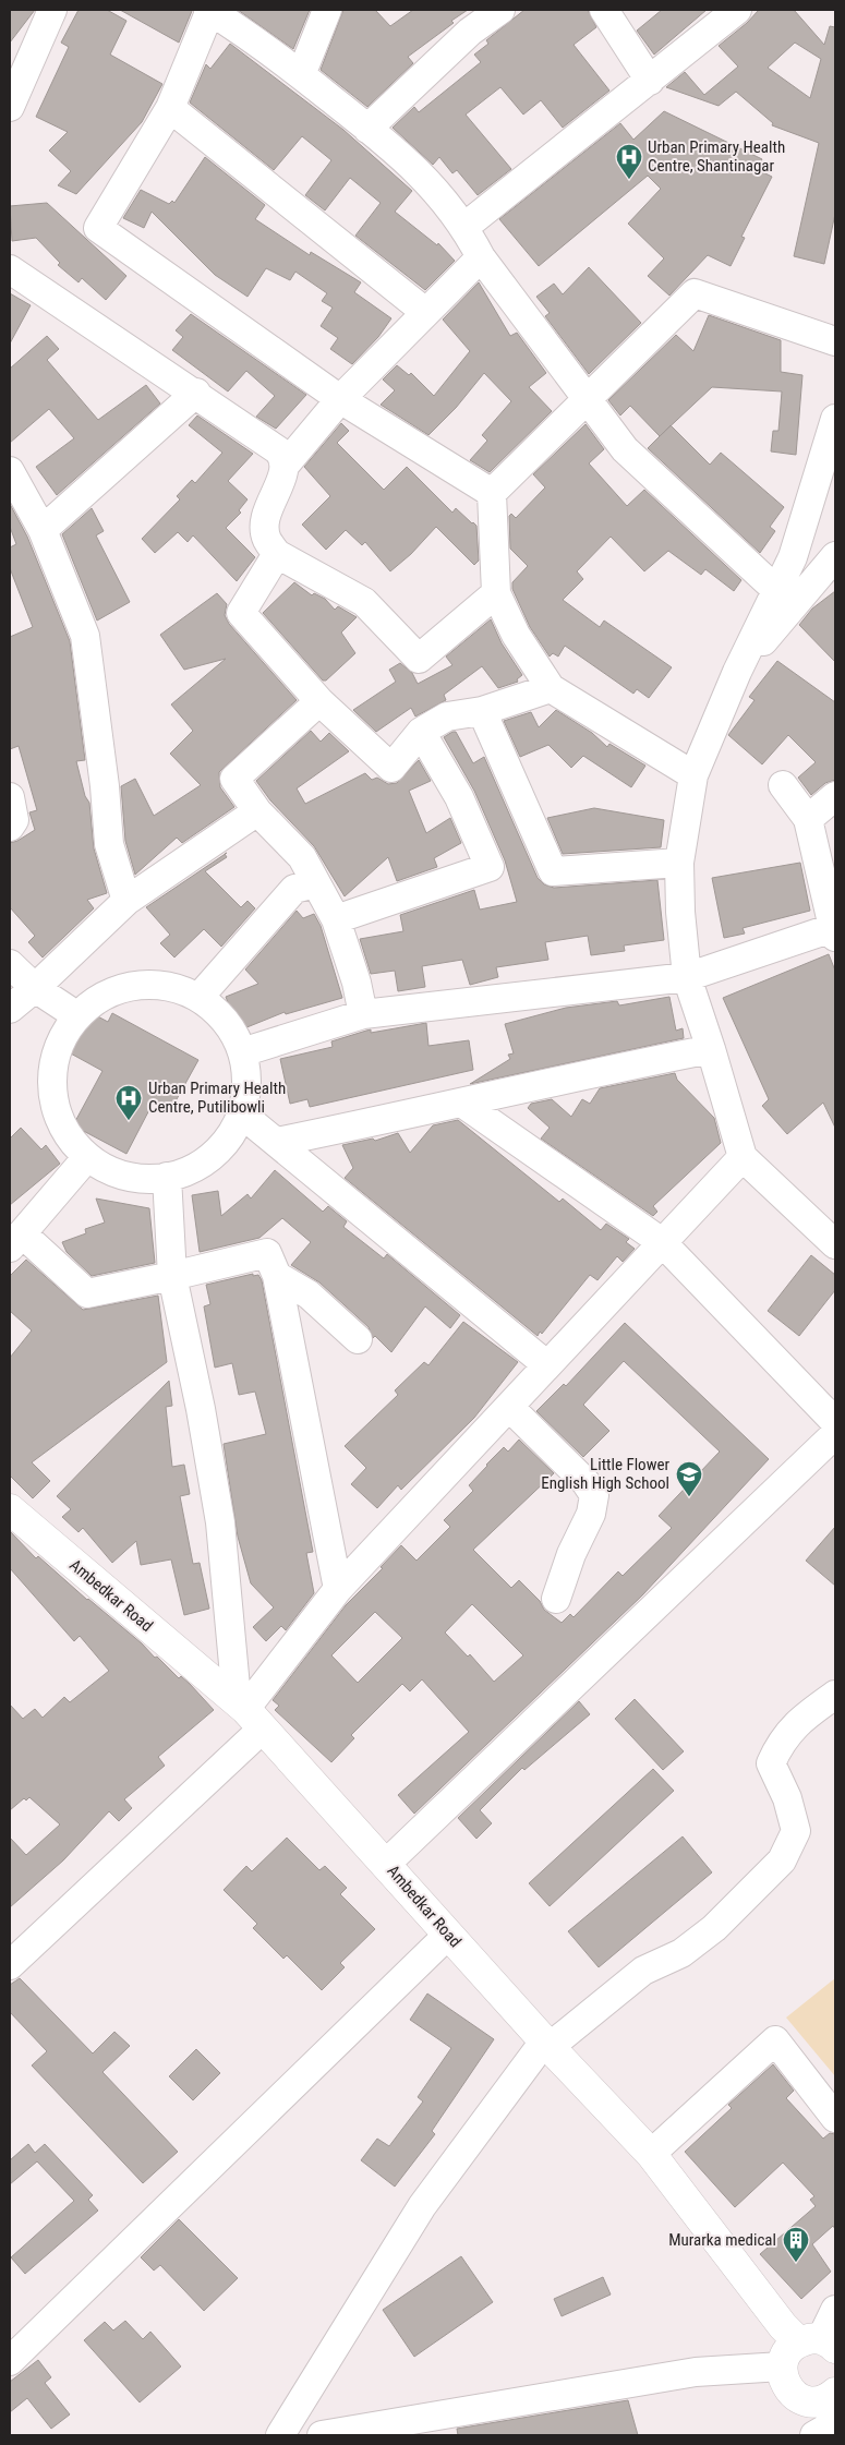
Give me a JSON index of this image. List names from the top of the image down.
{
  "streets": {
    "main road": ["Ambedkar Road"]
  },
  "places": {
    "hospital": ["Urban Primary Health Centre, Shantinagar", "Urban Primary Health Centre, Putilibowli"],
    "school or university": ["Little Flower English High School"],
    "building": ["Murarka medical"]
  }
}
